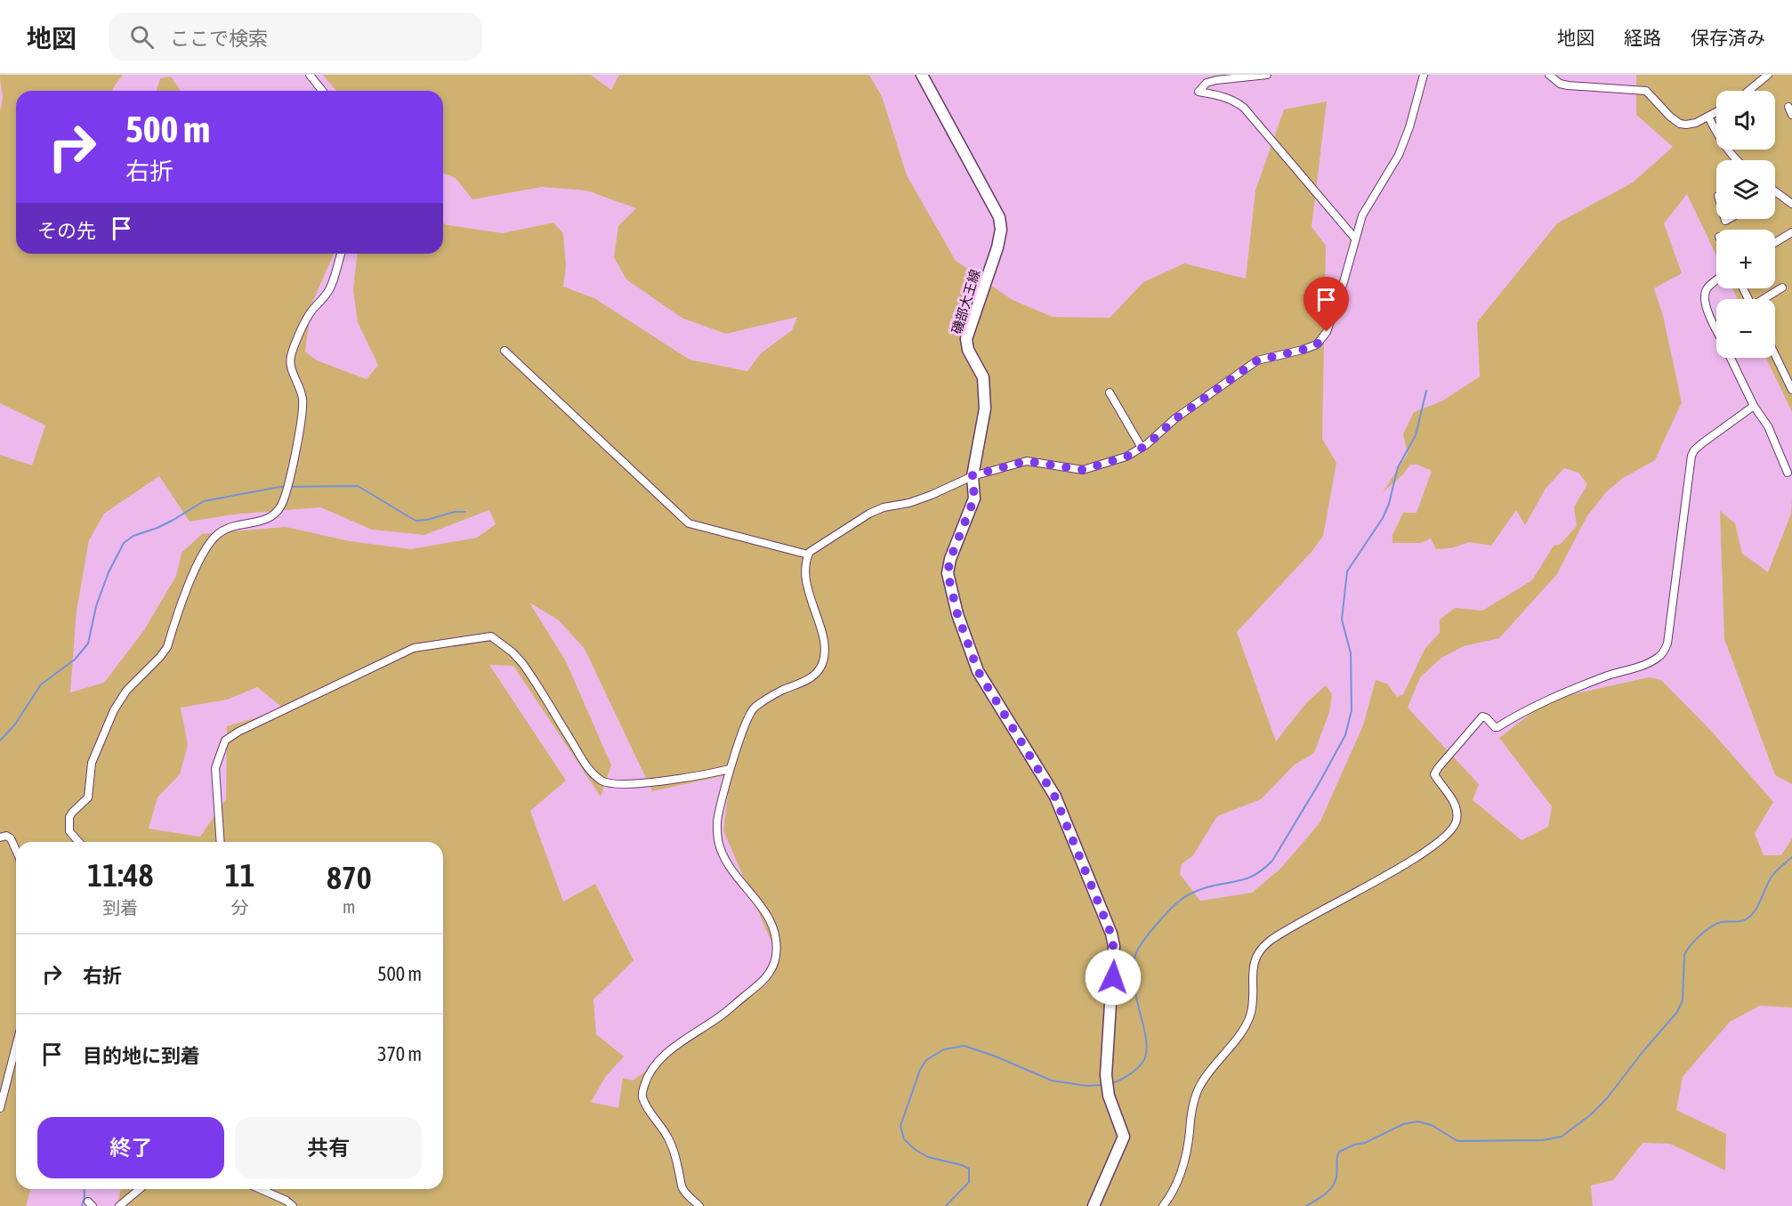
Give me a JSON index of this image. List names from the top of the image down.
{
  "streets": {
    "main road": ["磯部大王線"]
  },
  "page": {
    "header": "地図",
    "search": "ここで検索",
    "nav": ["地図", "経路", "保存済み"],
    "map_buttons": ["+", "−"],
    "turn": ["500 m", "右折"],
    "then": "その先",
    "eta": [
      "11:48",
      "到着",
      "11",
      "分",
      "870",
      "m"
    ],
    "list": [
      {
        "name": "右折",
        "value": "500 m"
      },
      {
        "name": "目的地に到着",
        "value": "370 m"
      }
    ],
    "buttons": ["終了", "共有"]
  }
}
